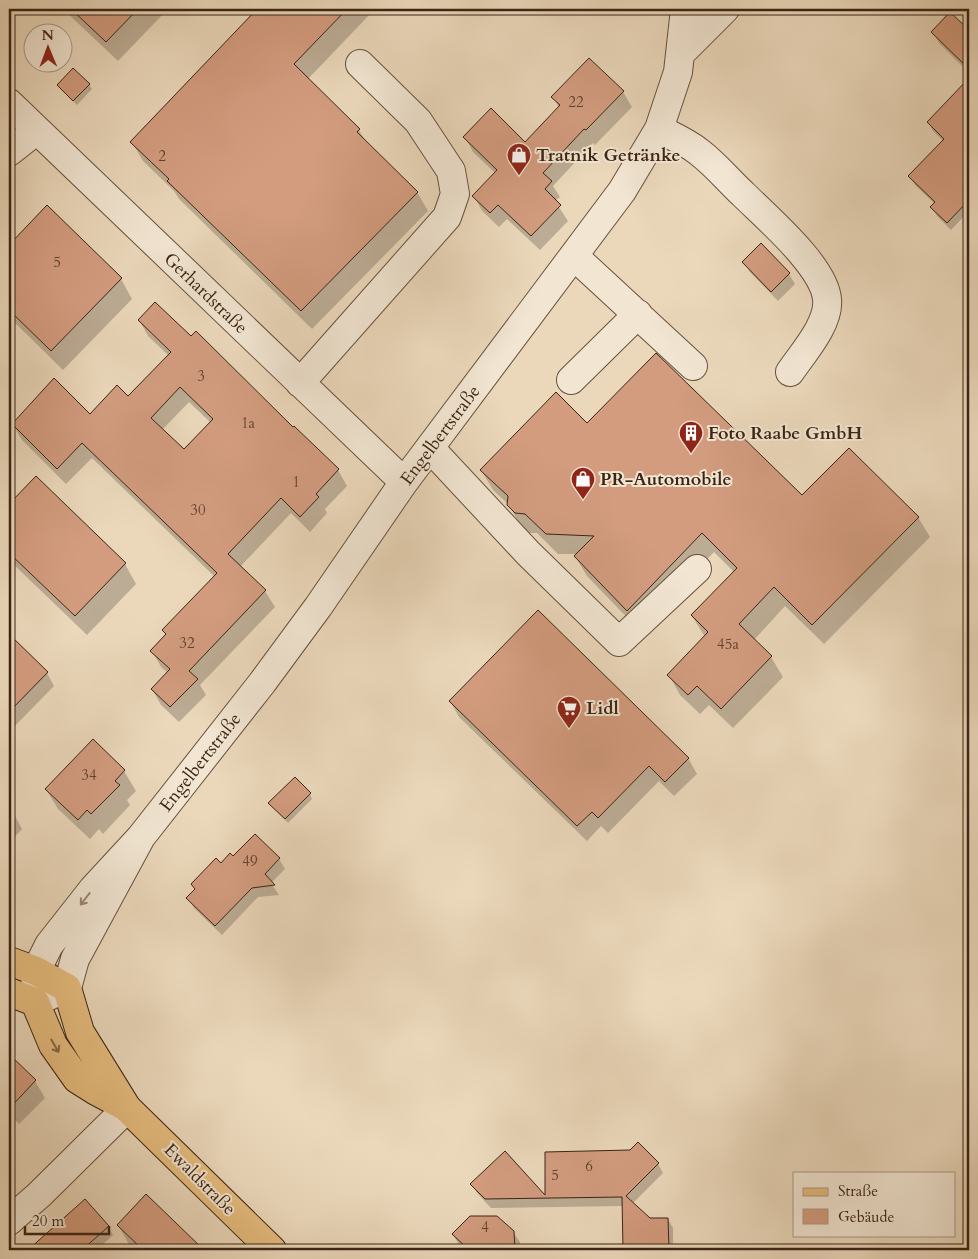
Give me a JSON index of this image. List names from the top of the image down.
{
  "streets": {
    "main road": ["Ewaldstraße"],
    "street": ["Gerhardstraße", "Engelbertstraße"]
  },
  "crossings": [
    ["Gerhardstraße", "Engelbertstraße"],
    ["Engelbertstraße", "Ewaldstraße"]
  ],
  "places": {
    "shop": ["Tratnik Getränke", "PR-Automobile"],
    "building": ["Foto Raabe GmbH"],
    "supermarket": ["Lidl"]
  },
  "house_numbers": [
    "22",
    "2",
    "5",
    "3",
    "1a",
    "1",
    "30",
    "32",
    "45a",
    "34",
    "49",
    "6",
    "5",
    "4"
  ],
  "legend": ["Straße", "Gebäude"],
  "scale_bar": "20 m",
  "north": "top"
}
